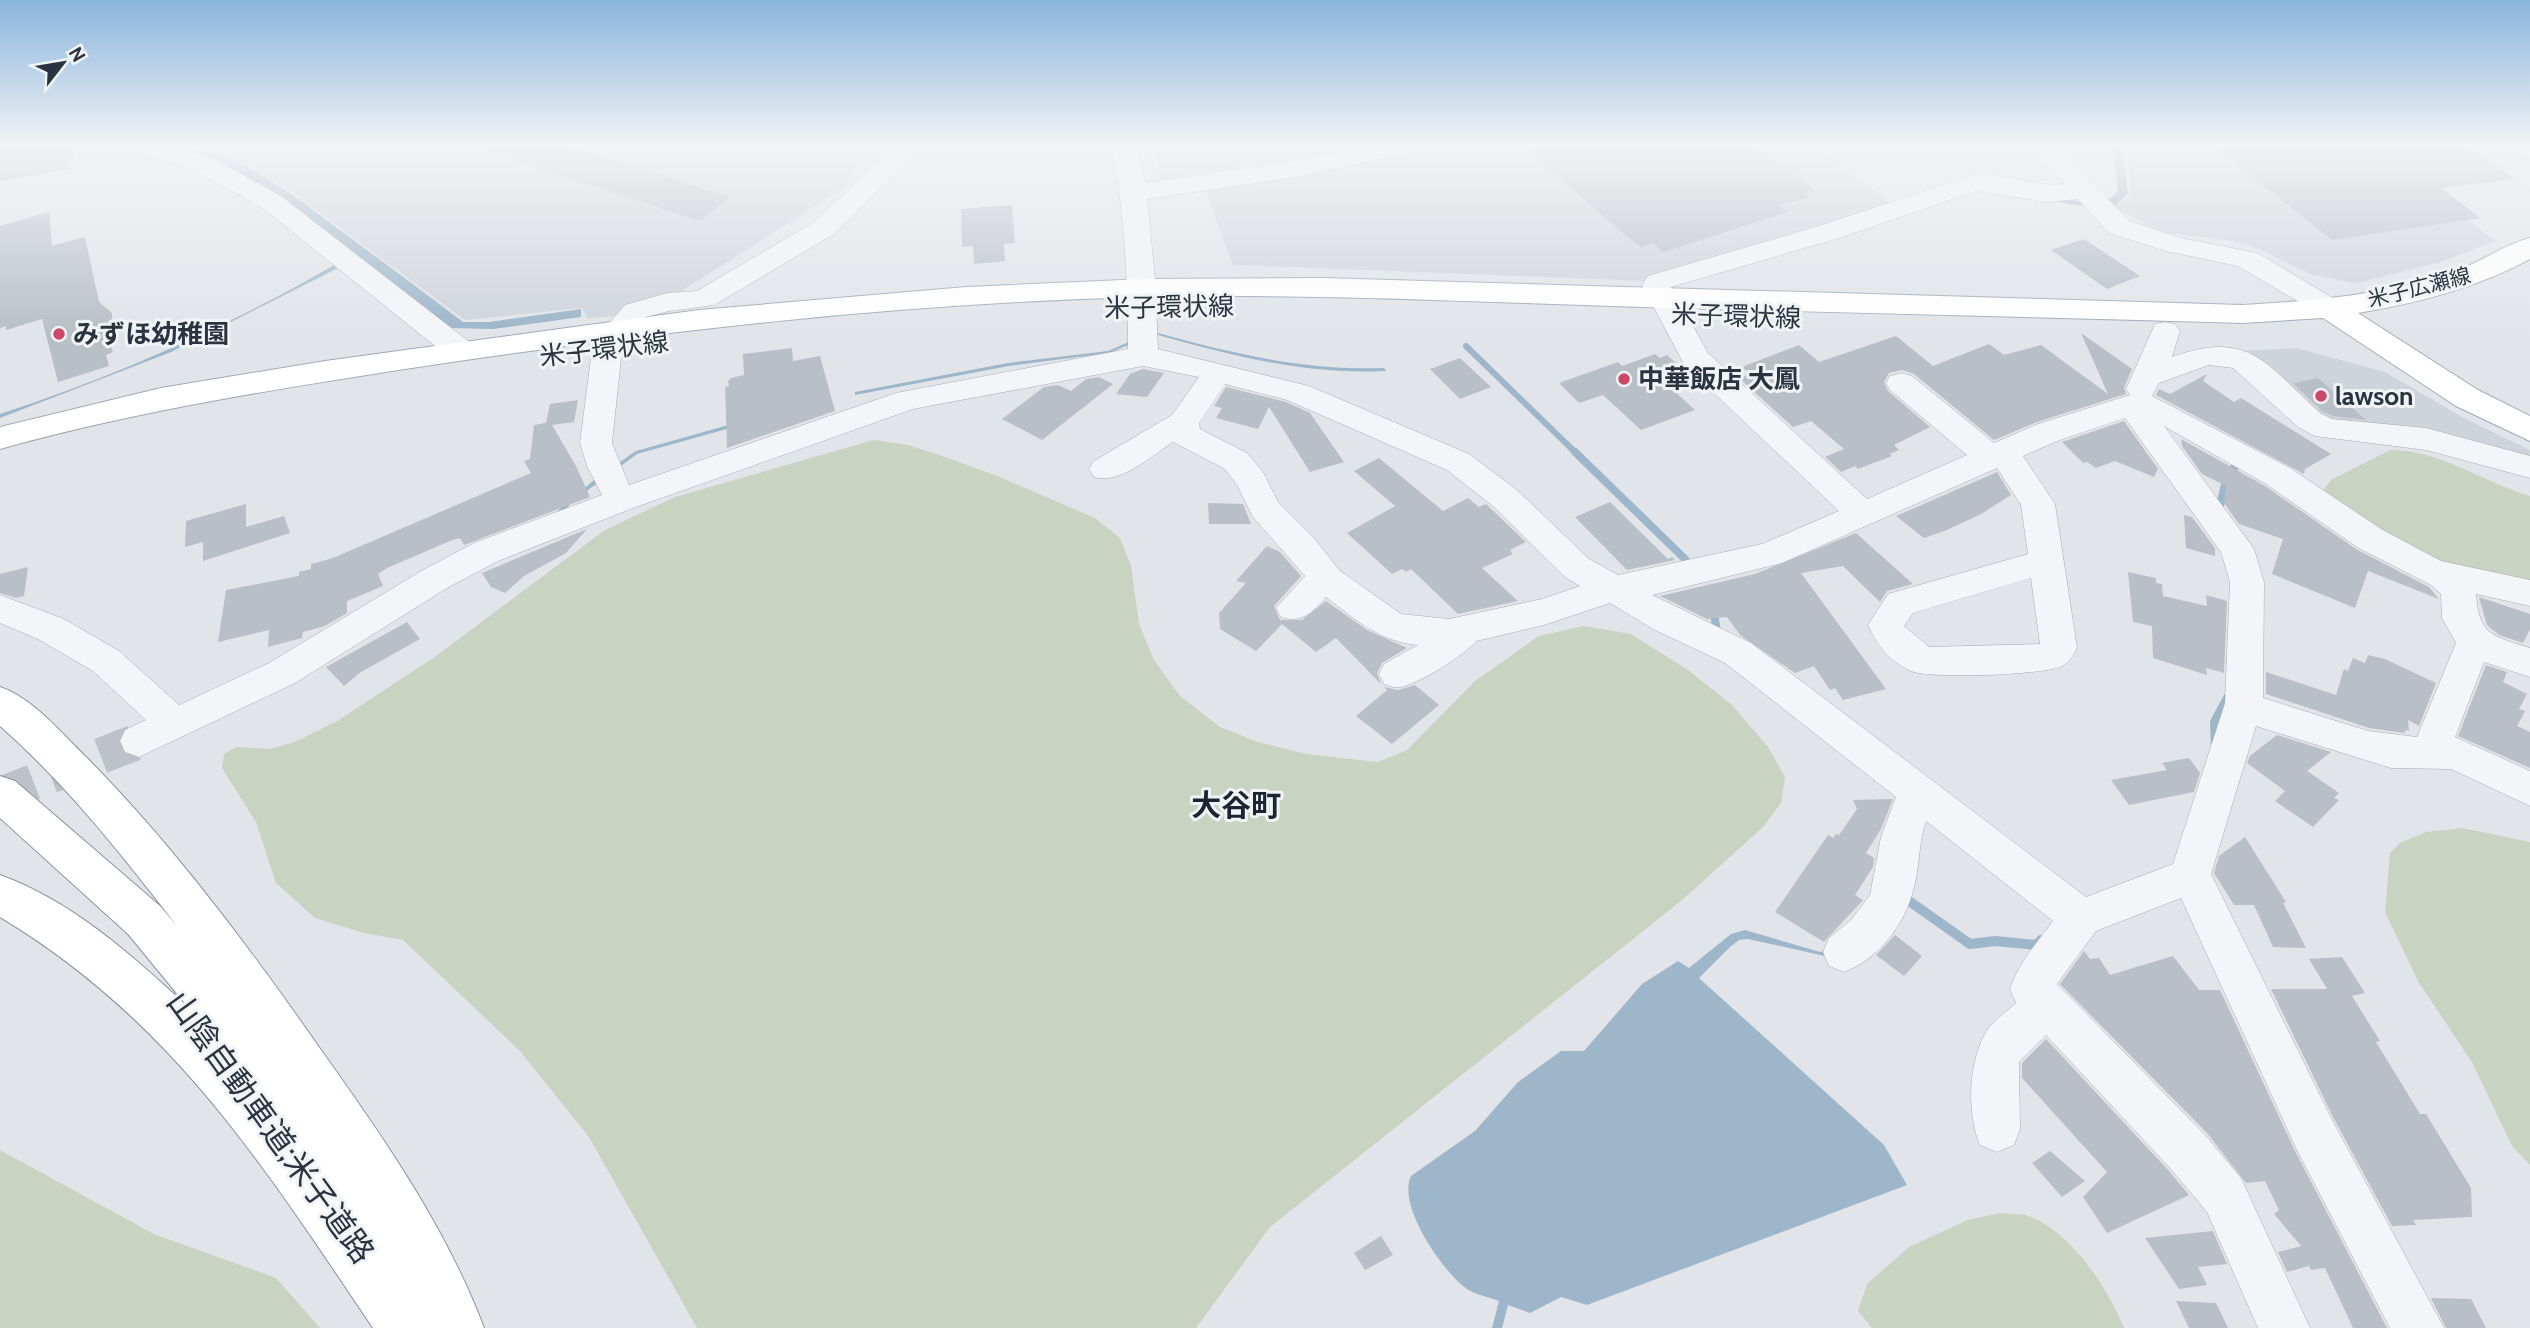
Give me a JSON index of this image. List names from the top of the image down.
{
  "streets": {
    "main road": ["米子広瀬線", "米子環状線", "山陰自動車道;米子道路"]
  },
  "crossings": [
    ["米子広瀬線", "米子環状線"]
  ],
  "districts": ["大谷町"],
  "places": ["みずほ幼稚園", "中華飯店 大鳳", "lawson"],
  "north": "top right"
}
